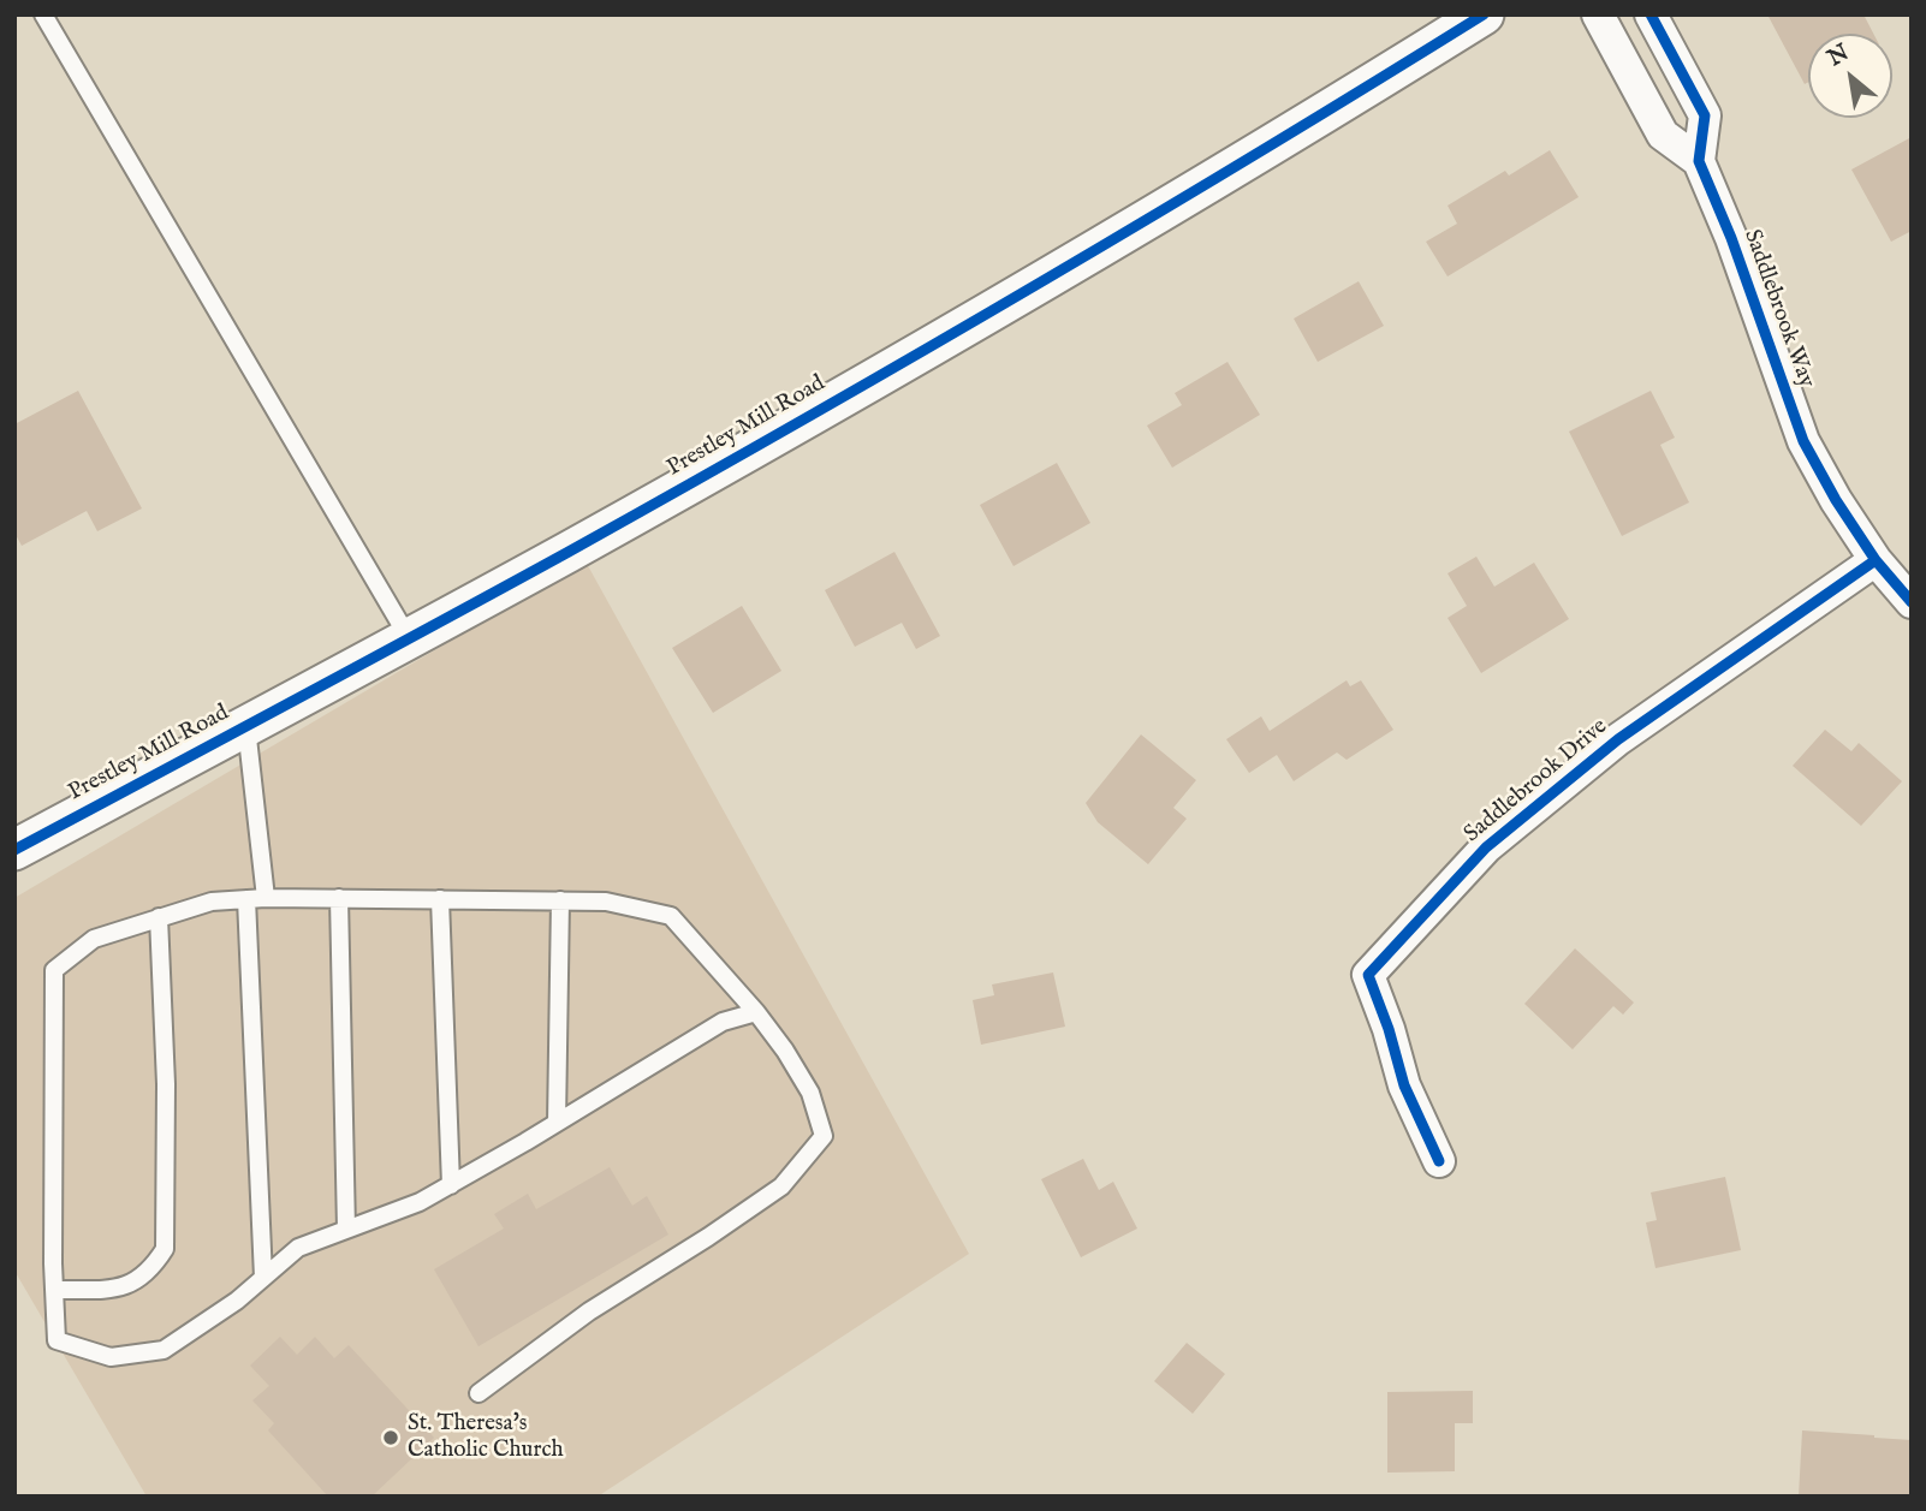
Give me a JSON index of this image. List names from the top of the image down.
{
  "streets": {
    "street": ["Saddlebrook Way", "Prestley Mill Road", "Saddlebrook Drive"]
  },
  "crossings": [
    ["Saddlebrook Way", "Saddlebrook Drive"]
  ],
  "places": ["St. Theresa's Catholic Church"],
  "north": "top left"
}
